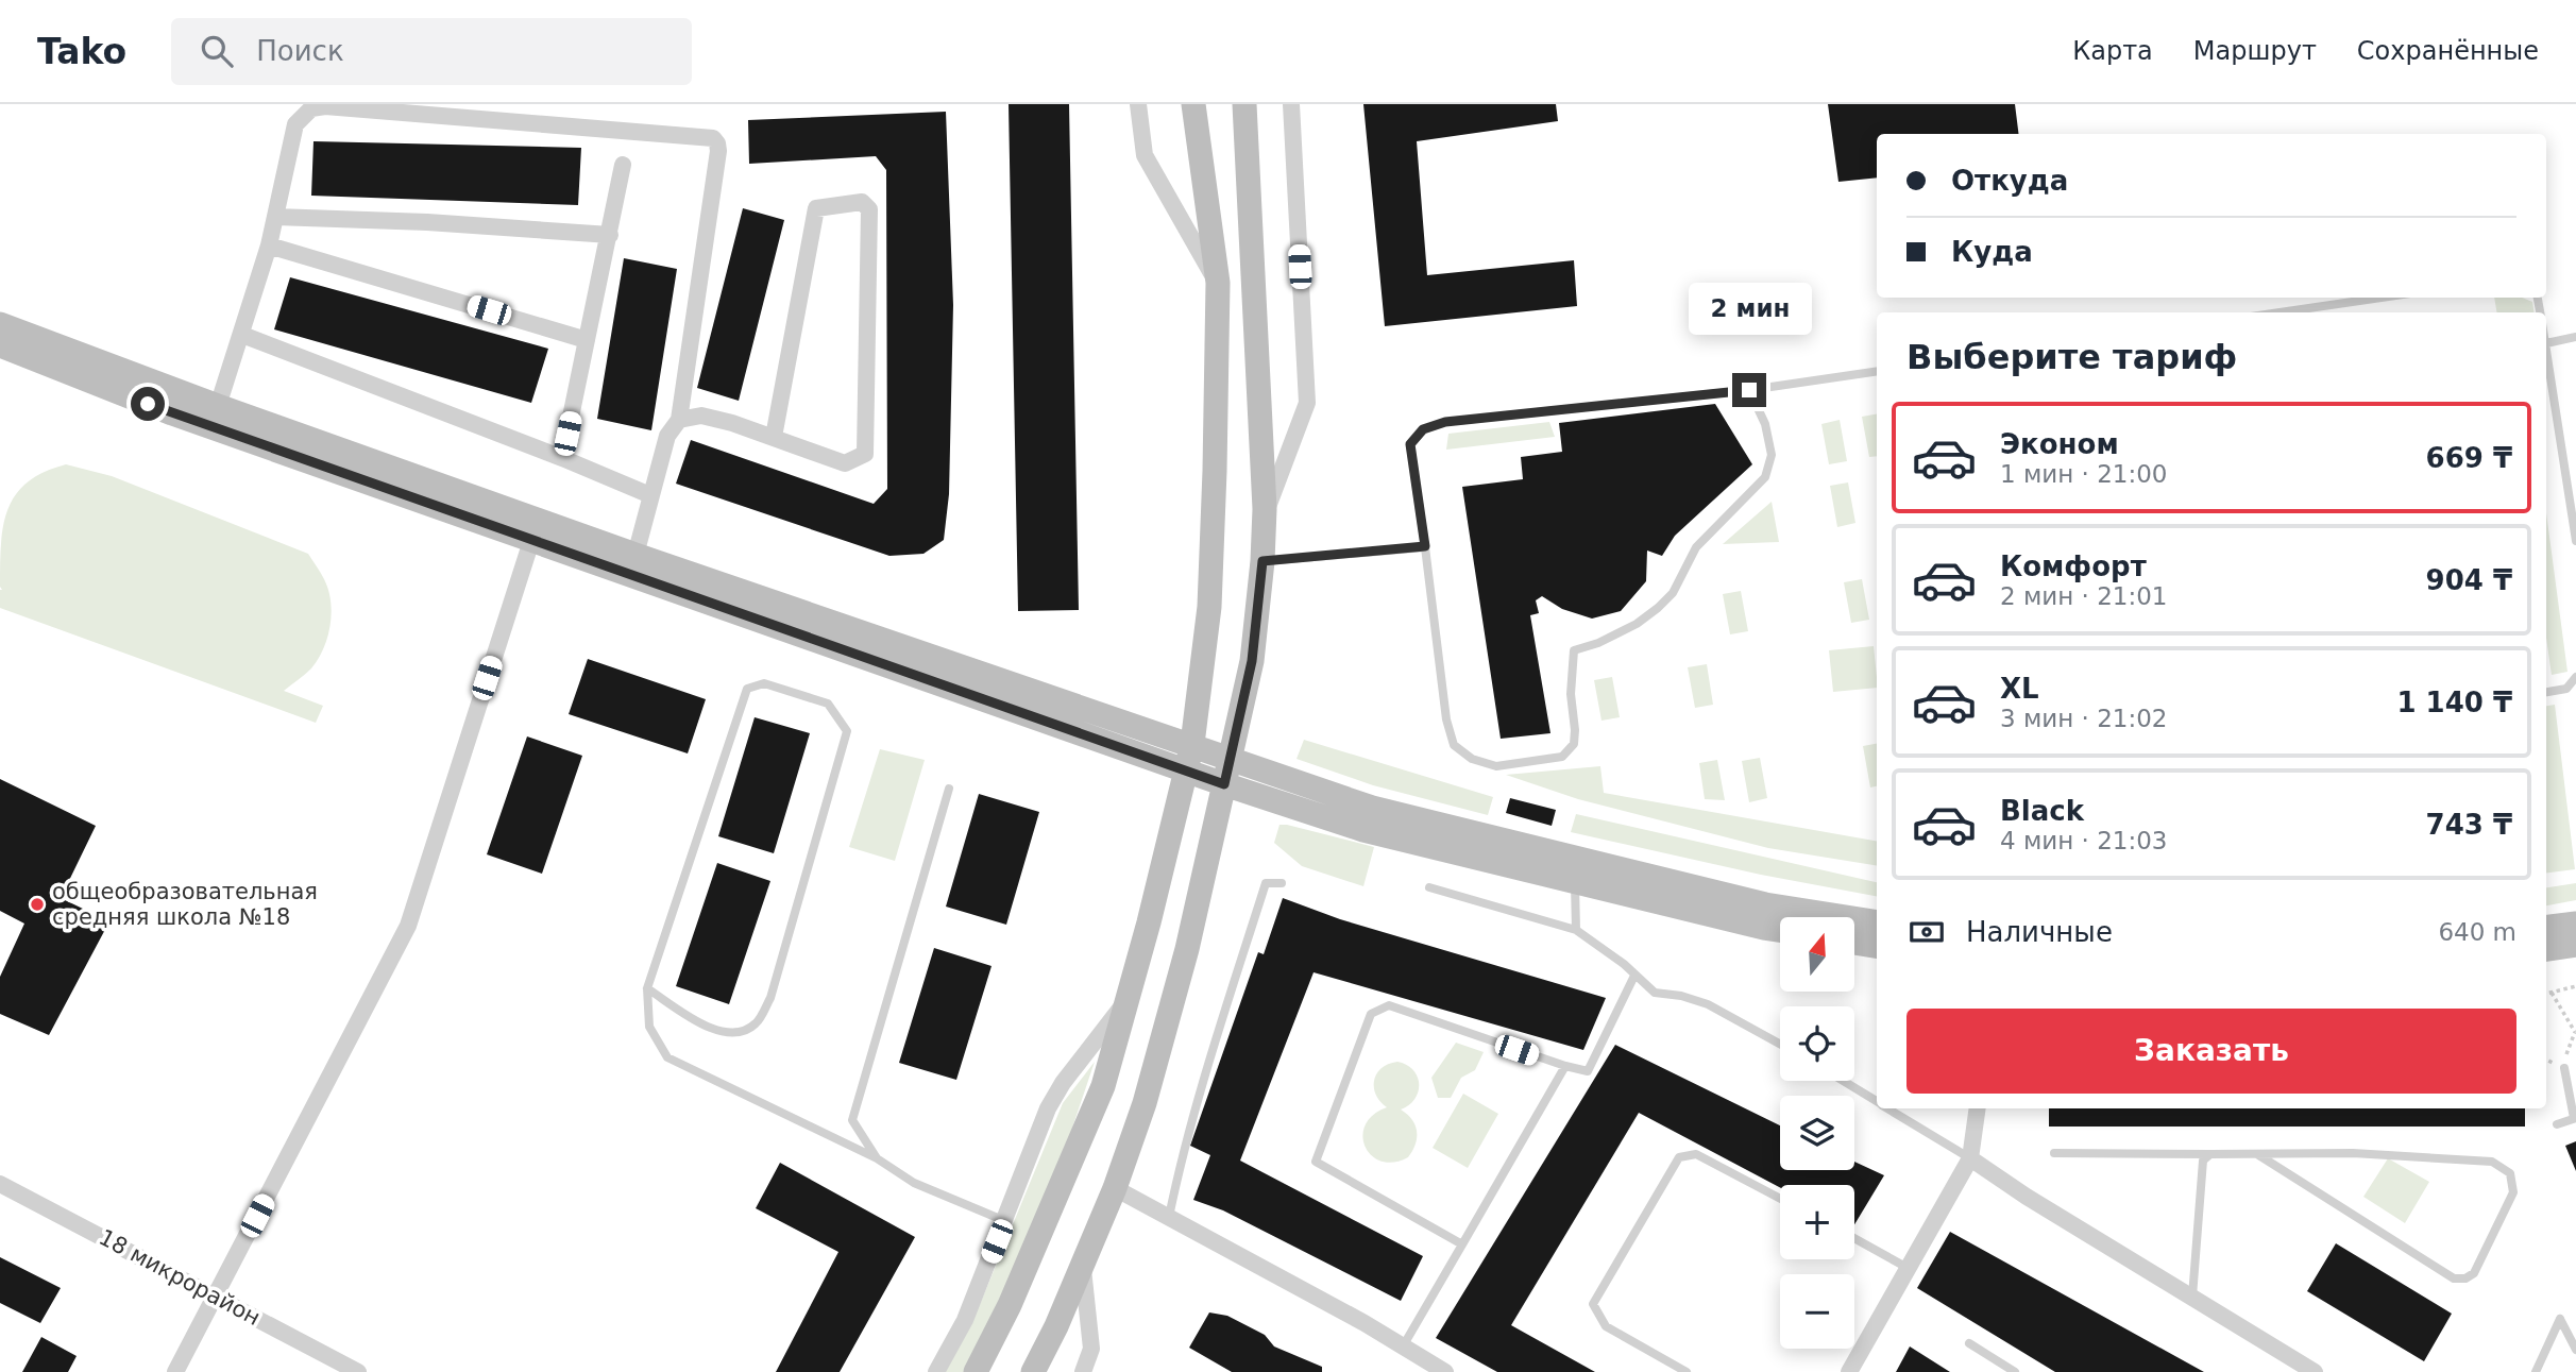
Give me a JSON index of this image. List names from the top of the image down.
{
  "streets": {
    "street": ["18 микрорайон"]
  },
  "places": ["общеобразовательная средняя школа №18"],
  "north": "top",
  "page": {
    "header": "Tako",
    "search": "Поиск",
    "nav": ["Карта", "Маршрут", "Сохранённые"],
    "banner": ["Откуда", "Куда"],
    "bubble": "2 мин",
    "heading": "Выберите тариф",
    "list": [
      {
        "name": "Эконом",
        "note": "1 мин · 21:00",
        "value": "669 ₸"
      },
      {
        "name": "Комфорт",
        "note": "2 мин · 21:01",
        "value": "904 ₸"
      },
      {
        "name": "XL",
        "note": "3 мин · 21:02",
        "value": "1 140 ₸"
      },
      {
        "name": "Black",
        "note": "4 мин · 21:03",
        "value": "743 ₸"
      }
    ],
    "pay": ["Наличные", "640 m"],
    "map_buttons": ["+", "−"],
    "buttons": "Заказать"
  }
}
